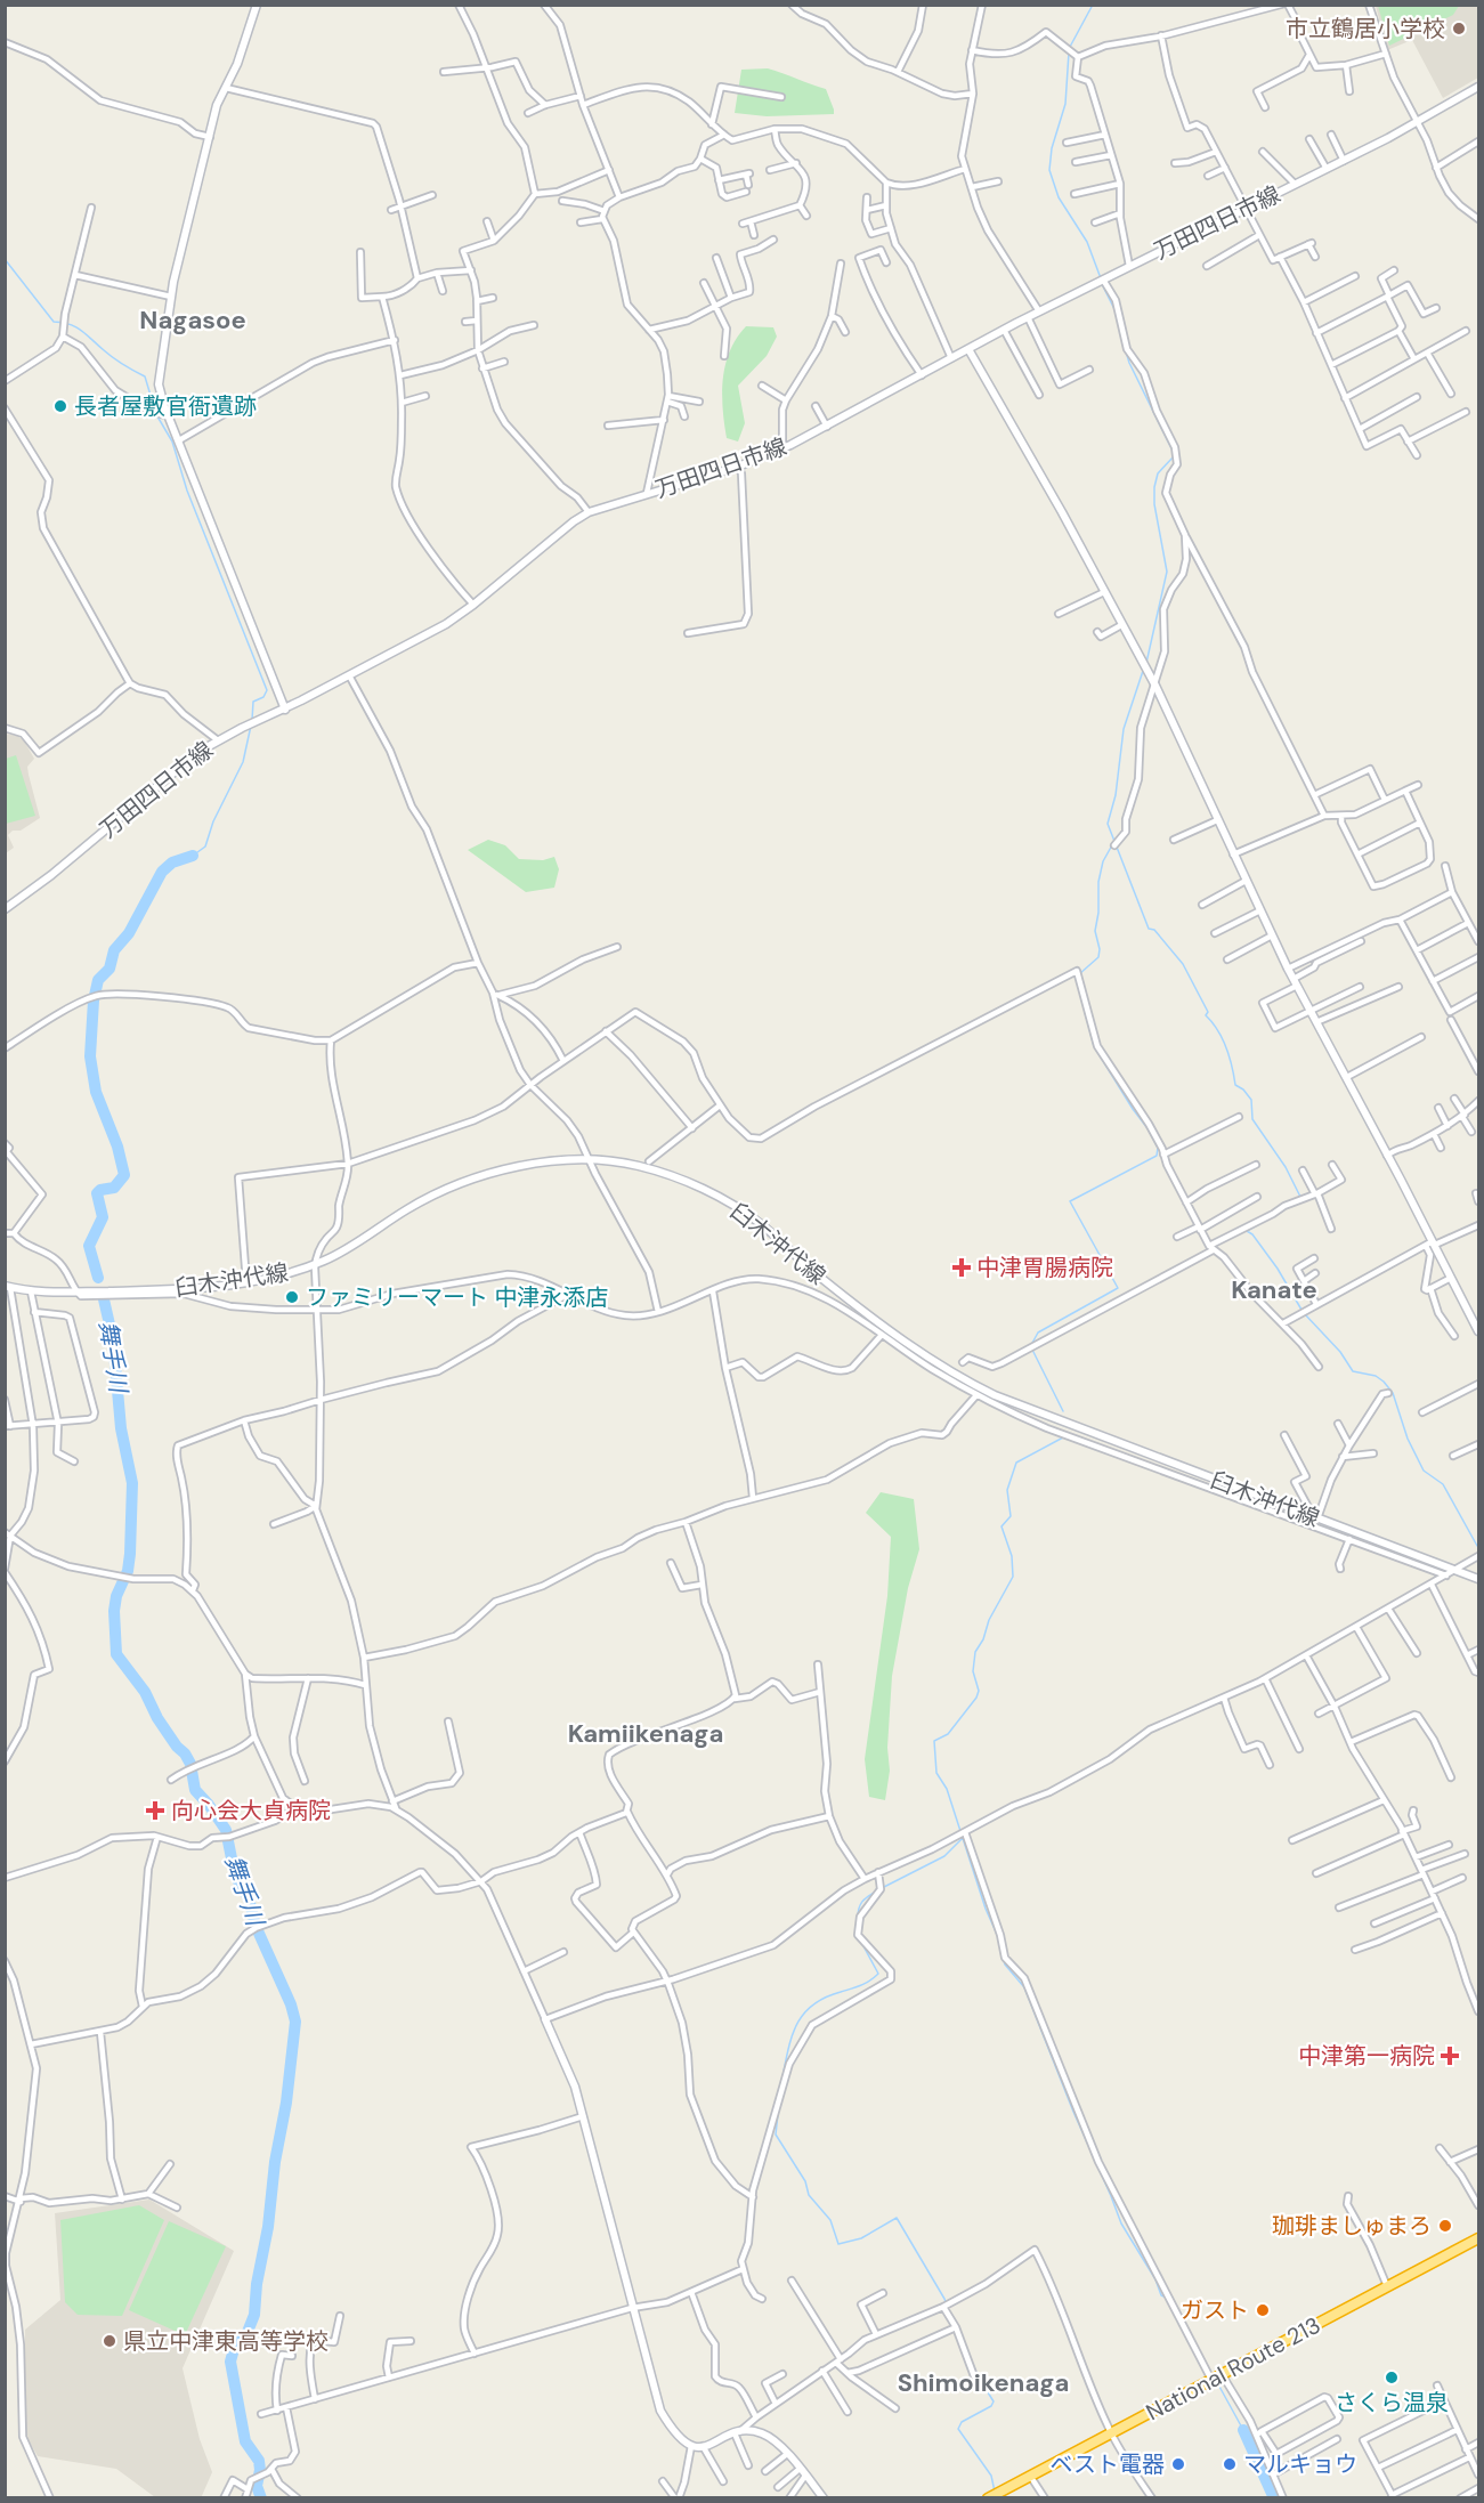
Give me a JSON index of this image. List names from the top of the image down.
{
  "streets": {
    "highway": ["National Route 213"],
    "main road": ["万田四日市線", "臼木沖代線"]
  },
  "districts": [
    "Nagasoe",
    "Kanate",
    "Kamiikenaga",
    "Shimoikenaga"
  ],
  "water": ["舞手川"],
  "places": {
    "other": [
      "市立鶴居小学校",
      "長者屋敷官衙遺跡",
      "ファミリーマート 中津永添店",
      "珈琲ましゅまろ",
      "ガスト",
      "県立中津東高等学校",
      "さくら温泉",
      "ベスト電器",
      "マルキョウ"
    ],
    "health": ["中津胃腸病院", "向心会大貞病院", "中津第一病院"]
  }
}
